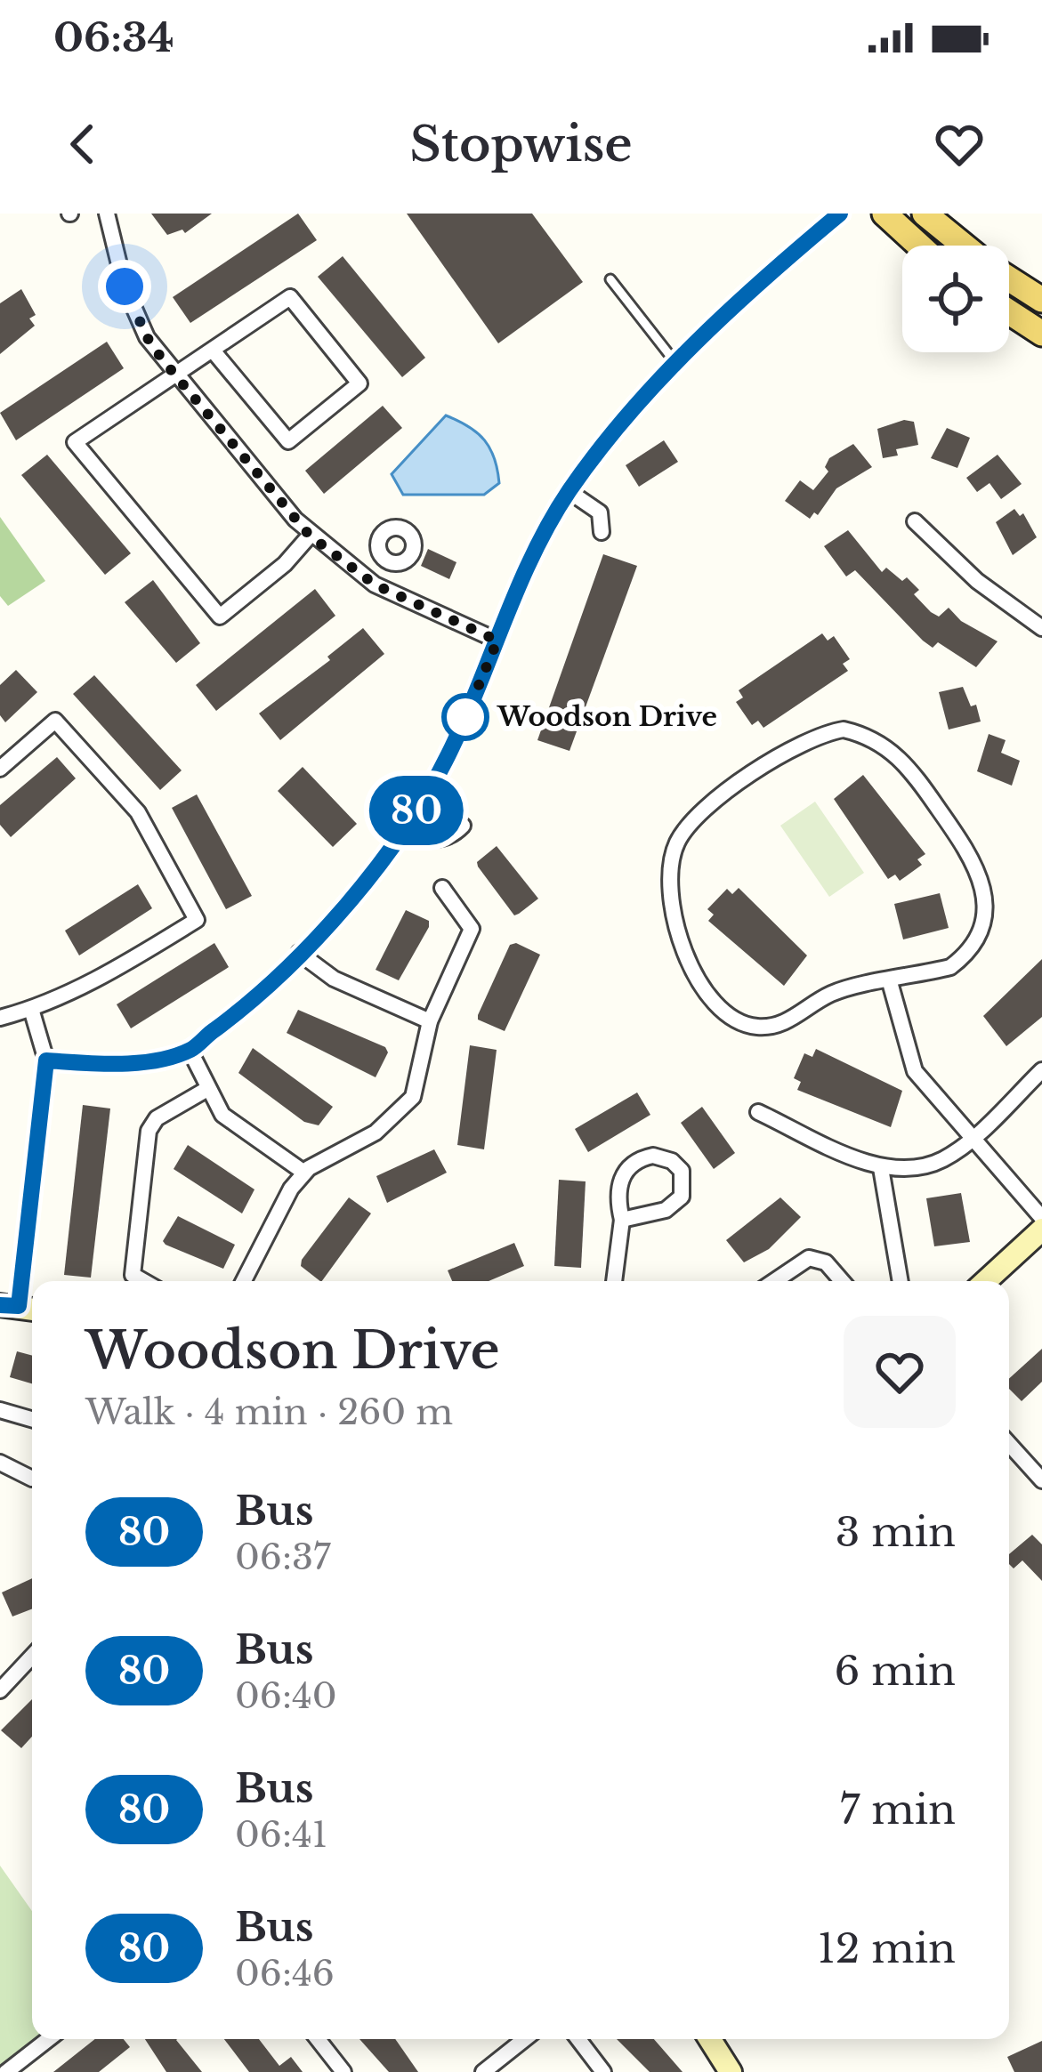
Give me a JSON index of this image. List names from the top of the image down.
{
  "places": ["Woodson Drive"],
  "lines": ["bus line 80"],
  "page": {
    "status": "06:34",
    "header": "Stopwise",
    "on_map": "80",
    "heading": ["Woodson Drive", "Walk · 4 min · 260 m"],
    "list": [
      {
        "mark": "80",
        "name": "Bus",
        "note": "06:37",
        "value": "3 min"
      },
      {
        "mark": "80",
        "name": "Bus",
        "note": "06:40",
        "value": "6 min"
      },
      {
        "mark": "80",
        "name": "Bus",
        "note": "06:41",
        "value": "7 min"
      },
      {
        "mark": "80",
        "name": "Bus",
        "note": "06:46",
        "value": "12 min"
      }
    ]
  }
}
